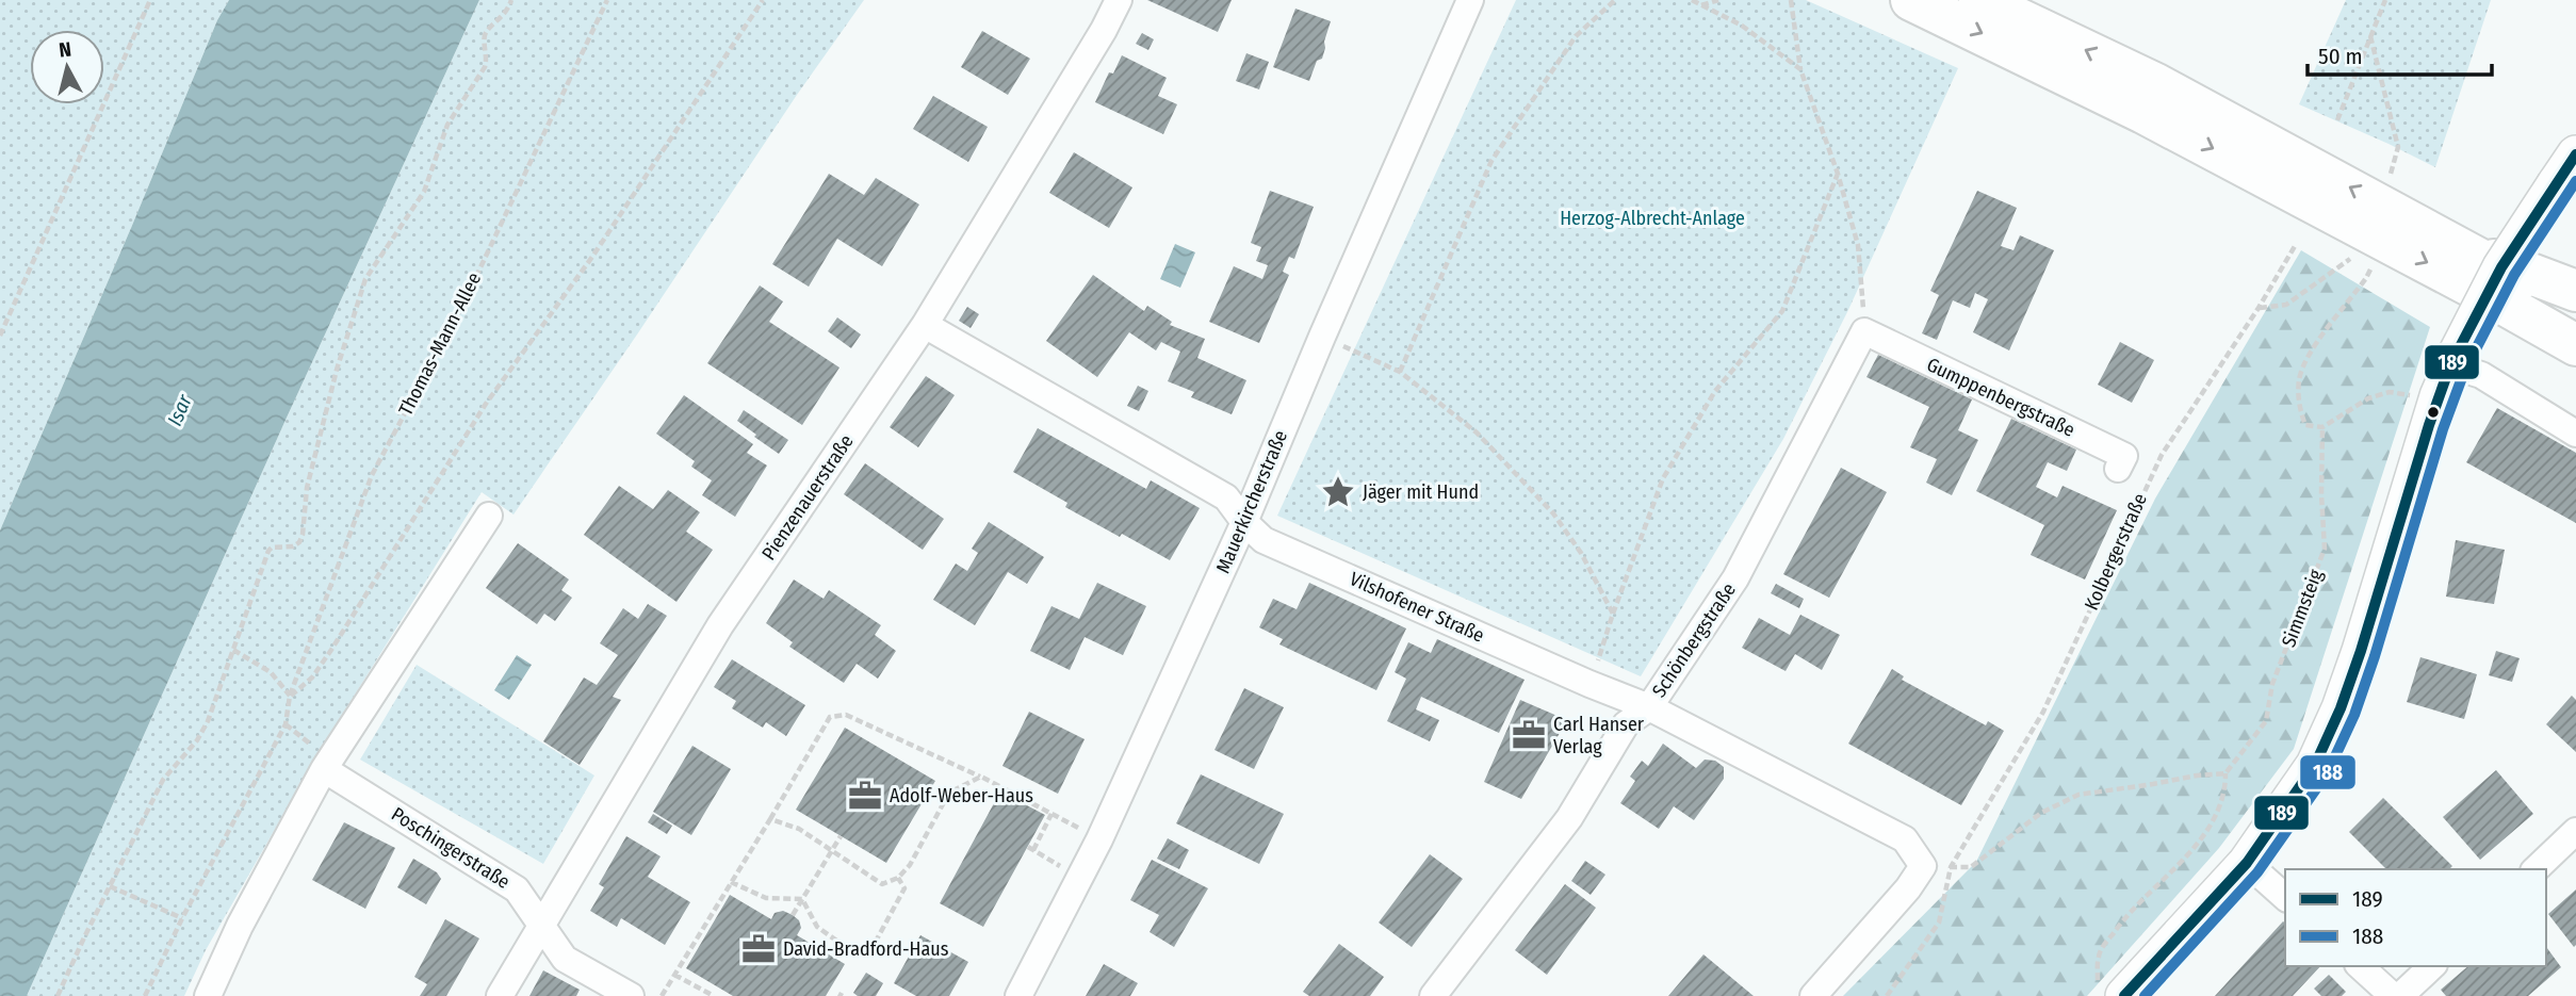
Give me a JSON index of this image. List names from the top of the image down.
{
  "streets": {
    "street": [
      "Gumppenbergstraße",
      "Pienzenauerstraße",
      "Mauerkircherstraße",
      "Vilshofener Straße",
      "Schönbergstraße",
      "Poschingerstraße"
    ],
    "path": ["Thomas-Mann-Allee", "Kolbergerstraße", "Simmsteig"]
  },
  "crossings": [
    ["Gumppenbergstraße", "Schönbergstraße"],
    ["Pienzenauerstraße", "Vilshofener Straße"],
    ["Pienzenauerstraße", "Poschingerstraße"],
    ["Mauerkircherstraße", "Vilshofener Straße"],
    ["Vilshofener Straße", "Schönbergstraße"]
  ],
  "water": ["Isar"],
  "parks": ["Herzog-Albrecht-Anlage"],
  "places": {
    "place": ["Jäger mit Hund"],
    "office": ["Carl Hanser Verlag", "Adolf-Weber-Haus", "David-Bradford-Haus"]
  },
  "lines": ["transit line 189", "transit line 188"],
  "legend": ["189", "188"],
  "scale_bar": "50 m",
  "north": "top"
}
